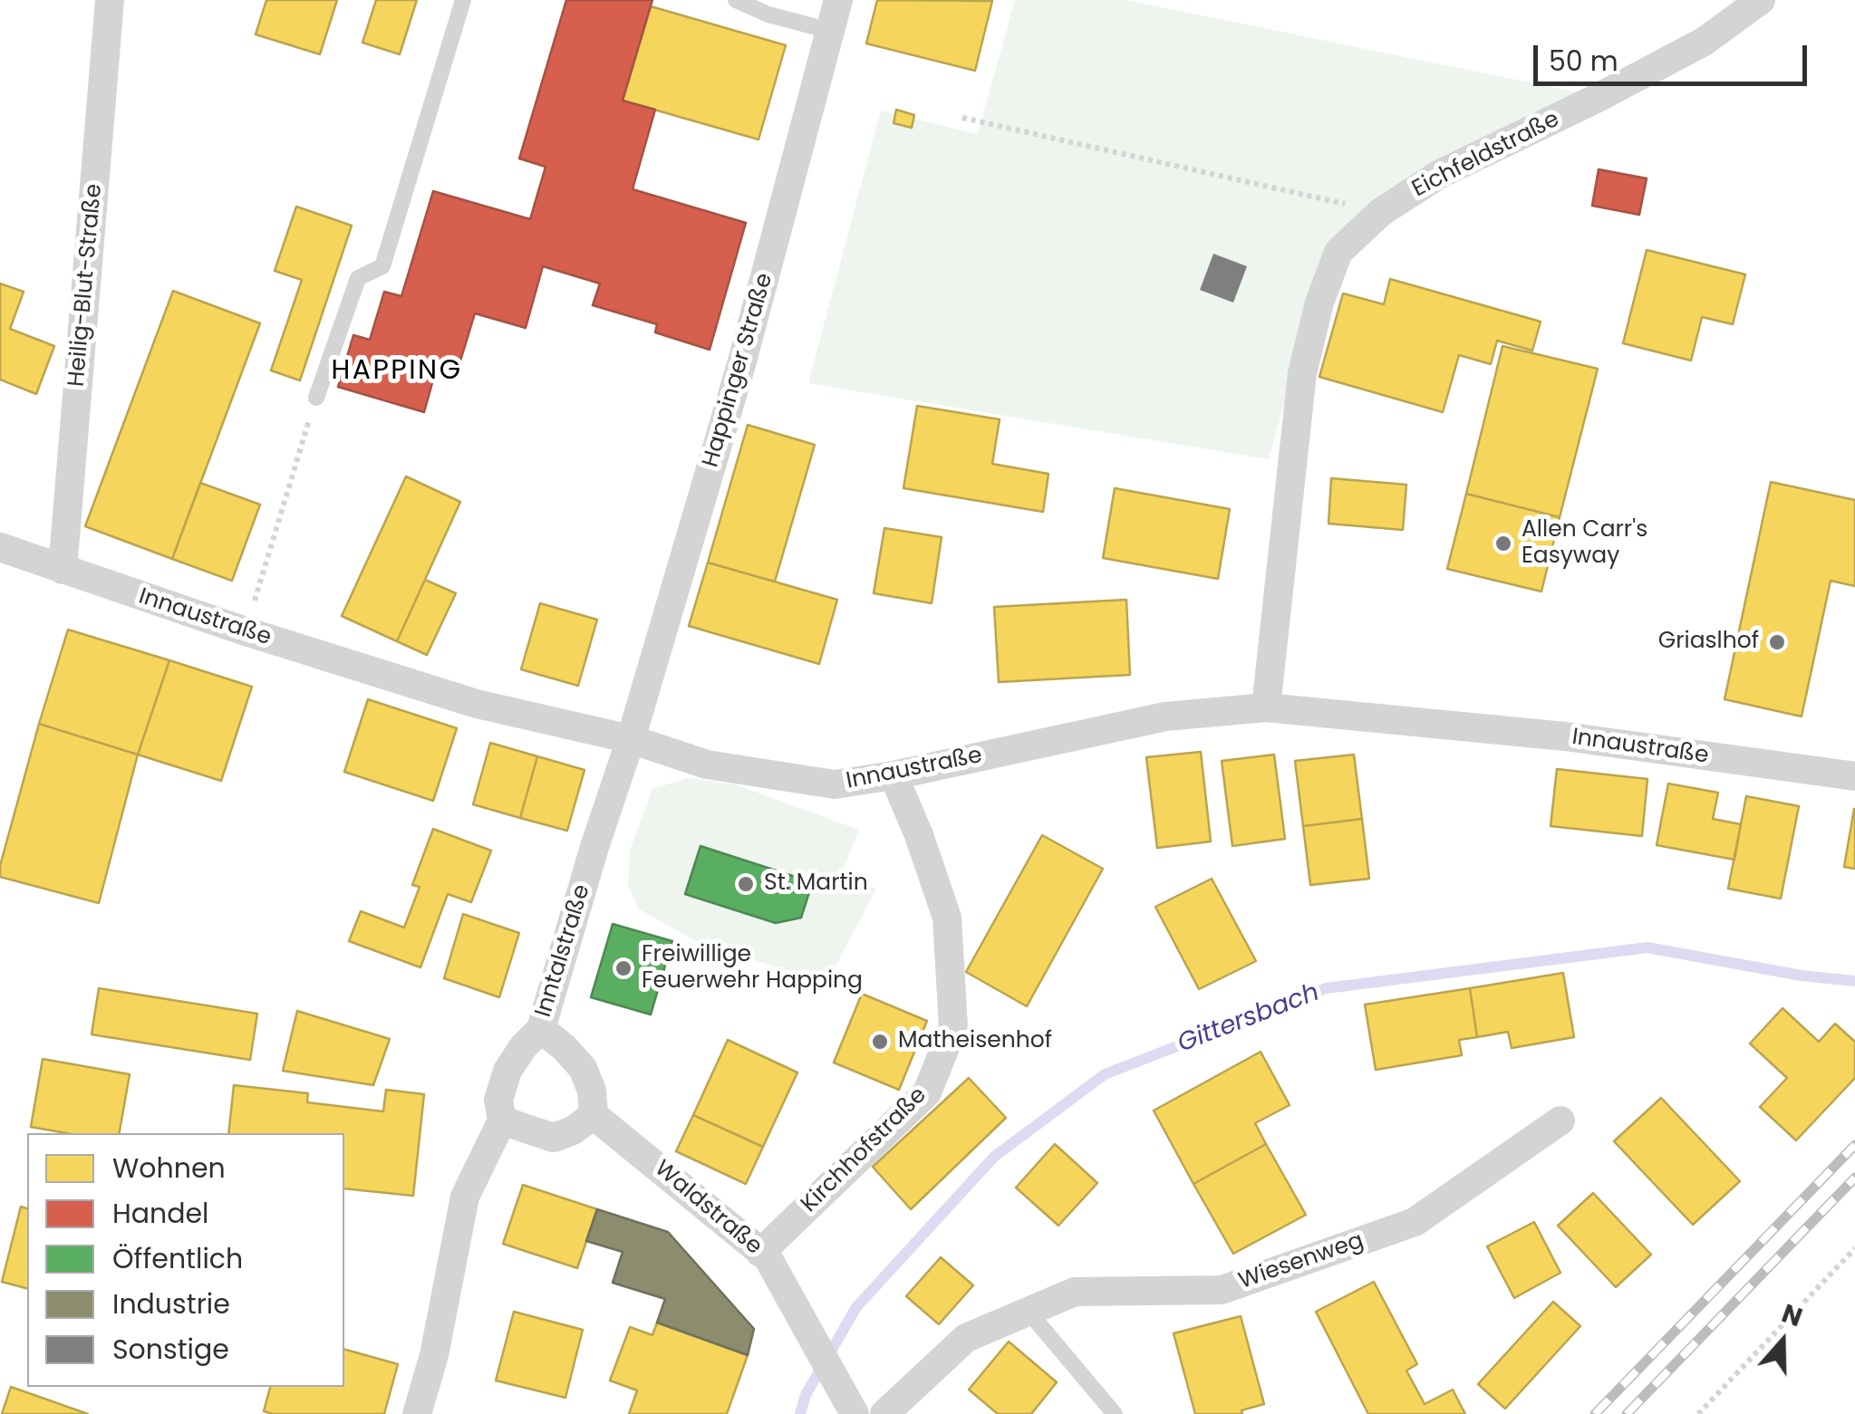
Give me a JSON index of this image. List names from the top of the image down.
{
  "streets": {
    "street": [
      "Eichfeldstraße",
      "Heilig-Blut-Straße",
      "Happinger Straße",
      "Innaustraße",
      "Inntalstraße",
      "Kirchhofstraße",
      "Waldstraße",
      "Wiesenweg"
    ]
  },
  "crossings": [
    ["Eichfeldstraße", "Innaustraße"],
    ["Heilig-Blut-Straße", "Innaustraße"],
    ["Happinger Straße", "Innaustraße"],
    ["Happinger Straße", "Inntalstraße"],
    ["Innaustraße", "Inntalstraße"],
    ["Innaustraße", "Kirchhofstraße"],
    ["Inntalstraße", "Waldstraße"],
    ["Kirchhofstraße", "Waldstraße"]
  ],
  "districts": ["HAPPING"],
  "water": ["Gittersbach"],
  "places": [
    "Allen Carr's Easyway",
    "Griaslhof",
    "St. Martin",
    "Freiwillige Feuerwehr Happing",
    "Matheisenhof"
  ],
  "legend": [
    "Wohnen",
    "Handel",
    "Öffentlich",
    "Industrie",
    "Sonstige"
  ],
  "scale_bar": "50 m",
  "north": "top"
}
